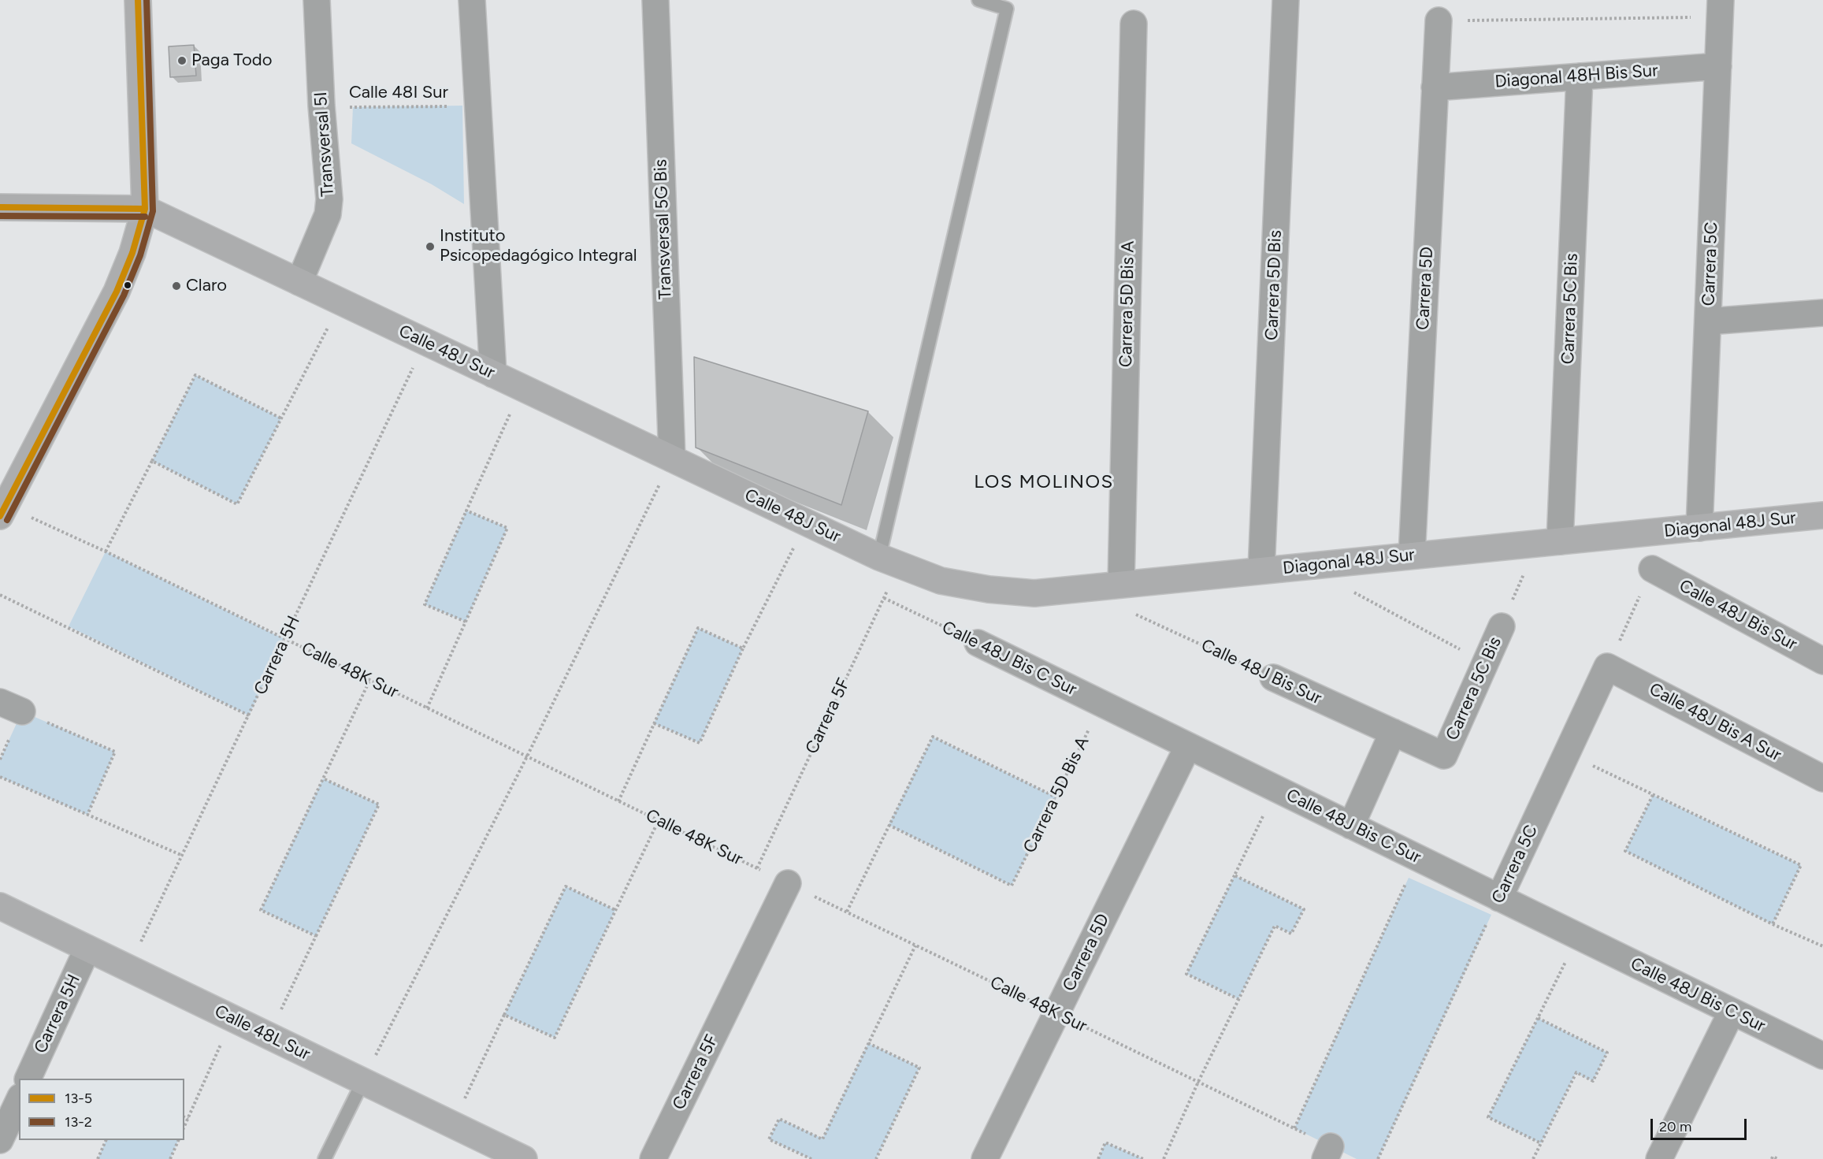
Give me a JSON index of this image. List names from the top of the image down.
{
  "streets": {
    "street": [
      "Diagonal 48H Bis Sur",
      "Transversal 5I",
      "Transversal 5G Bis",
      "Carrera 5C",
      "Carrera 5D Bis",
      "Carrera 5D",
      "Carrera 5D Bis A",
      "Carrera 5C Bis",
      "Calle 48J Sur",
      "Diagonal 48J Sur",
      "Calle 48J Bis Sur",
      "Carrera 5H",
      "Calle 48J Bis C Sur",
      "Carrera 5F",
      "Calle 48J Bis A Sur",
      "Calle 48L Sur"
    ],
    "path": ["Calle 48I Sur", "Calle 48K Sur"]
  },
  "crossings": [
    ["Diagonal 48H Bis Sur", "Carrera 5C"],
    ["Diagonal 48H Bis Sur", "Carrera 5D"],
    ["Diagonal 48H Bis Sur", "Carrera 5C Bis"],
    ["Calle 48I Sur", "Transversal 5I"],
    ["Transversal 5I", "Calle 48J Sur"],
    ["Transversal 5G Bis", "Calle 48J Sur"],
    ["Carrera 5C", "Diagonal 48J Sur"],
    ["Carrera 5C", "Calle 48J Bis C Sur"],
    ["Carrera 5C", "Calle 48J Bis A Sur"],
    ["Carrera 5D Bis", "Diagonal 48J Sur"],
    ["Carrera 5D", "Diagonal 48J Sur"],
    ["Carrera 5D", "Calle 48J Bis C Sur"],
    ["Carrera 5D", "Calle 48K Sur"],
    ["Carrera 5D Bis A", "Diagonal 48J Sur"],
    ["Carrera 5D Bis A", "Calle 48J Bis C Sur"],
    ["Carrera 5C Bis", "Diagonal 48J Sur"],
    ["Carrera 5C Bis", "Calle 48J Bis Sur"],
    ["Calle 48J Sur", "Diagonal 48J Sur"],
    ["Calle 48J Sur", "Carrera 5H"],
    ["Calle 48J Sur", "Carrera 5F"],
    ["Diagonal 48J Sur", "Carrera 5F"],
    ["Carrera 5H", "Calle 48K Sur"],
    ["Carrera 5H", "Calle 48L Sur"],
    ["Calle 48J Bis C Sur", "Carrera 5F"],
    ["Calle 48K Sur", "Carrera 5F"]
  ],
  "districts": ["LOS MOLINOS"],
  "places": ["Paga Todo", "Instituto Psicopedagógico Integral", "Claro"],
  "lines": ["transit line 13-5", "transit line 13-2"],
  "legend": ["13-5", "13-2"],
  "scale_bar": "20 m"
}
